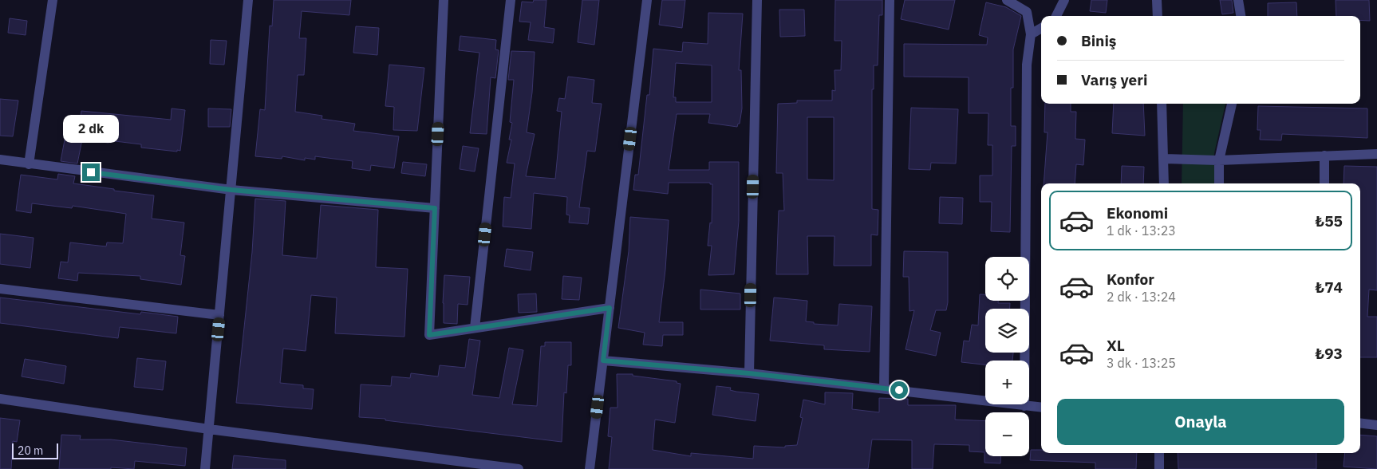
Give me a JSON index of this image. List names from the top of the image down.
{
  "scale_bar": "20 m",
  "page": {
    "banner": ["Biniş", "Varış yeri"],
    "bubble": "2 dk",
    "list": [
      {
        "name": "Ekonomi",
        "note": "1 dk · 13:23",
        "value": "₺55"
      },
      {
        "name": "Konfor",
        "note": "2 dk · 13:24",
        "value": "₺74"
      },
      {
        "name": "XL",
        "note": "3 dk · 13:25",
        "value": "₺93"
      }
    ],
    "map_buttons": ["+", "−"],
    "buttons": "Onayla",
    "scale": "20 m"
  }
}
